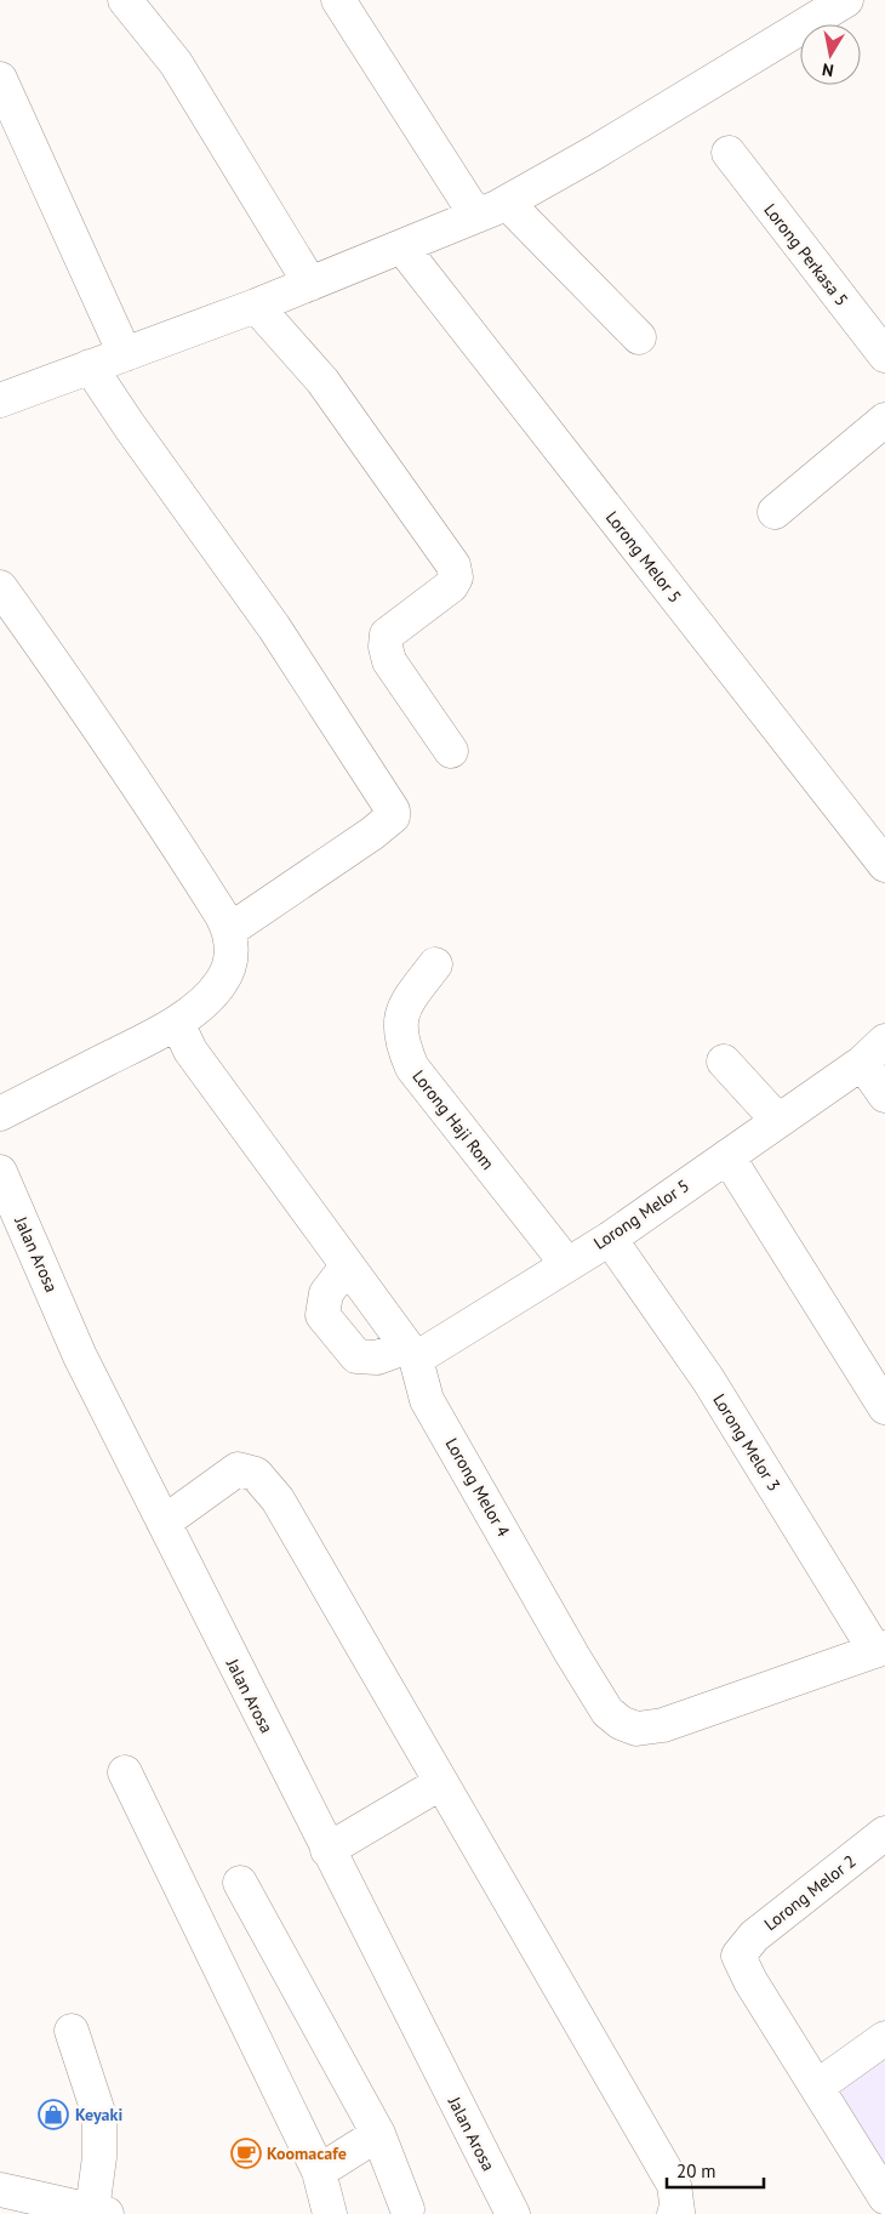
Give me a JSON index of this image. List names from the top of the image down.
{
  "streets": {
    "street": [
      "Lorong Perkasa 5",
      "Lorong Melor 5",
      "Lorong Haji Rom",
      "Jalan Arosa",
      "Lorong Melor 3",
      "Lorong Melor 4",
      "Lorong Melor 2"
    ]
  },
  "crossings": [
    ["Lorong Melor 5", "Lorong Haji Rom"],
    ["Lorong Melor 5", "Lorong Melor 3"],
    ["Lorong Melor 5", "Lorong Melor 4"],
    ["Lorong Melor 3", "Lorong Melor 4"]
  ],
  "places": {
    "shop": ["Keyaki"],
    "cafe": ["Koomacafe"]
  },
  "scale_bar": "20 m",
  "north": "bottom"
}
